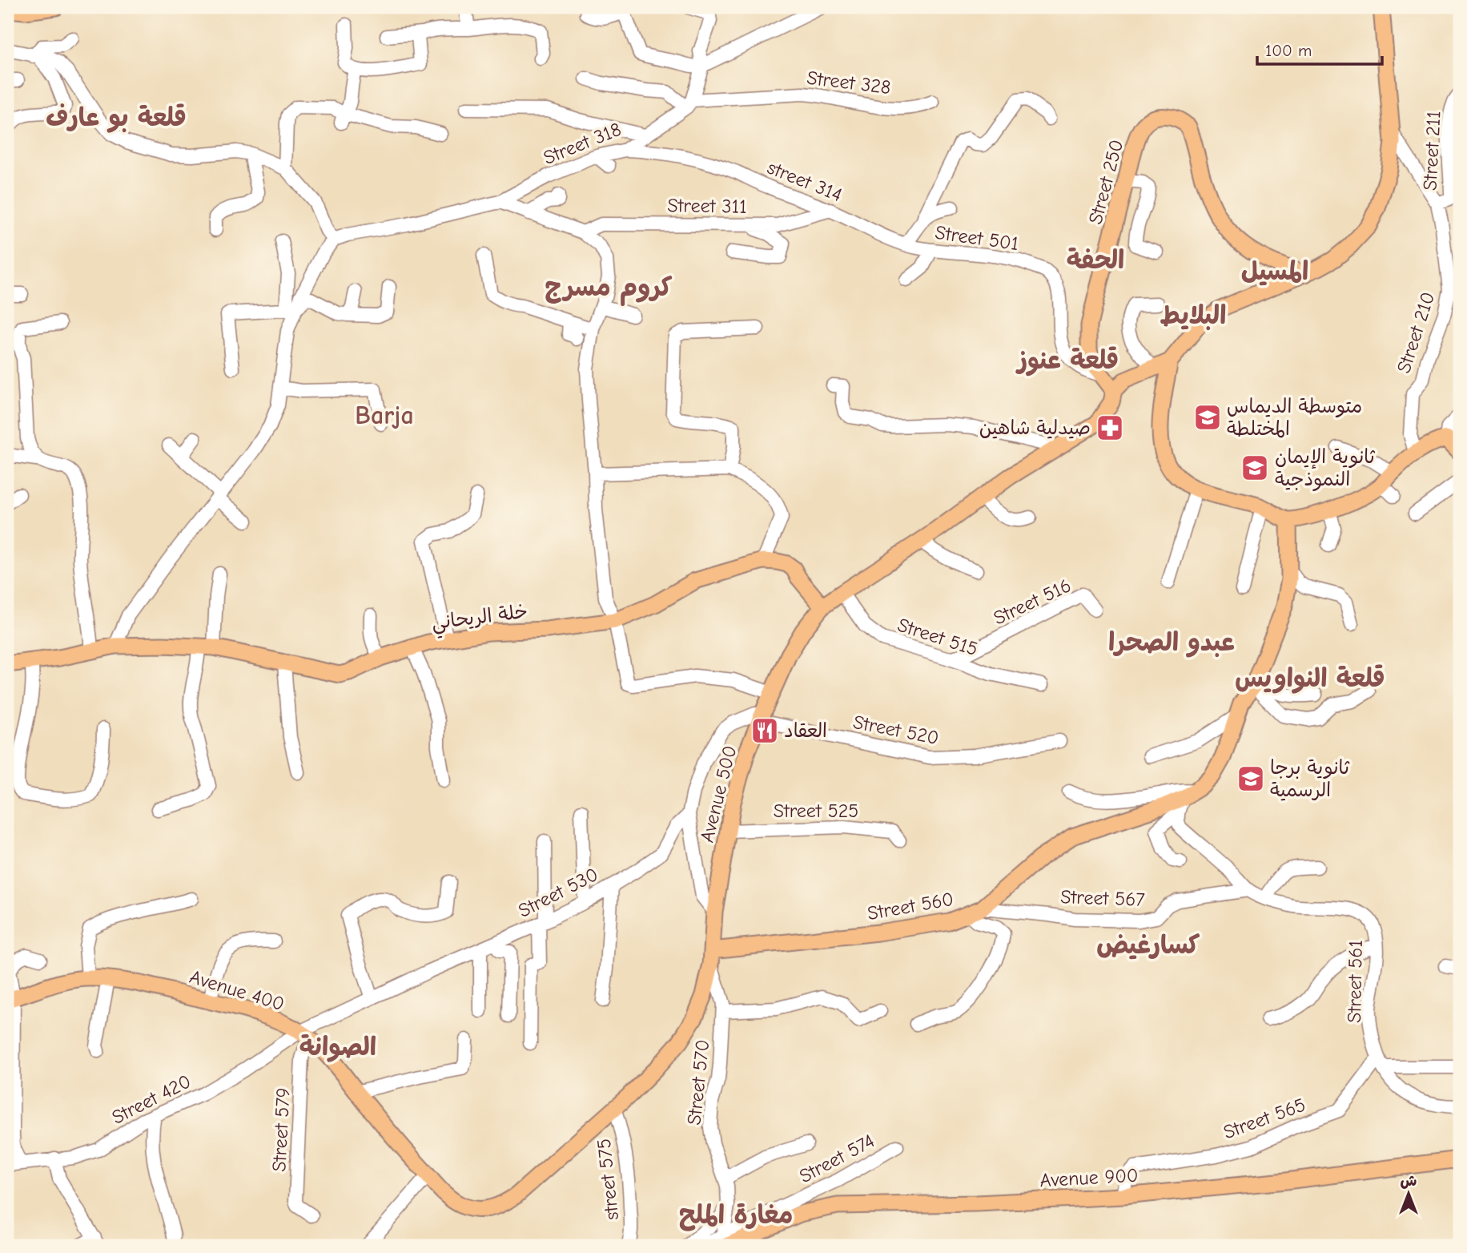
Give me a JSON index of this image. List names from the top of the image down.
{
  "streets": {
    "main road": [
      "Street 250",
      "خلة الريحاني",
      "Avenue 500",
      "Street 560",
      "Avenue 400",
      "Avenue 900"
    ],
    "street": [
      "Street 328",
      "Street 318",
      "Street 211",
      "street 314",
      "Street 311",
      "Street 501",
      "Street 210",
      "Street 516",
      "Street 515",
      "Street 520",
      "Street 525",
      "Street 530",
      "Street 567",
      "Street 561",
      "Street 570",
      "Street 420",
      "Street 565",
      "Street 579",
      "Street 574",
      "street 575"
    ]
  },
  "crossings": [
    ["Street 328", "Street 318"],
    ["Street 318", "street 314"],
    ["Street 211", "Street 210"],
    ["street 314", "Street 311"],
    ["street 314", "Street 501"],
    ["Street 250", "Street 501"],
    ["Street 250", "Avenue 500"],
    ["Street 516", "Street 515"],
    ["خلة الريحاني", "Avenue 500"],
    ["Street 515", "Avenue 500"],
    ["Street 520", "Avenue 500"],
    ["Street 520", "Street 530"],
    ["Avenue 500", "Street 525"],
    ["Avenue 500", "Street 530"],
    ["Avenue 500", "Street 560"],
    ["Avenue 500", "Avenue 400"],
    ["Avenue 500", "Street 570"],
    ["Avenue 500", "street 575"],
    ["Street 530", "Avenue 400"],
    ["Street 530", "Street 420"],
    ["Street 530", "Street 579"],
    ["Street 567", "Street 560"],
    ["Street 567", "Street 561"],
    ["Street 560", "Street 561"],
    ["Street 560", "Street 570"],
    ["Street 561", "Street 565"],
    ["Avenue 400", "Street 420"],
    ["Avenue 400", "Street 579"],
    ["Street 570", "Street 574"],
    ["Street 570", "Avenue 900"],
    ["Street 420", "Street 579"],
    ["Street 565", "Avenue 900"],
    ["Street 574", "Avenue 900"]
  ],
  "districts": [
    "قلعة بو عارف",
    "الحفة",
    "المسيل",
    "كروم مسرج",
    "البلايط",
    "قلعة عنوز",
    "Barja",
    "عبدو الصحرا",
    "قلعة النواويس",
    "كسارغيض",
    "الصوانة",
    "مغارة الملح"
  ],
  "places": {
    "school or university": ["متوسطة الديماس المختلطة", "ثانوية الإيمان النموذجية", "ثانوية برجا الرسمية"],
    "pharmacy": ["صيدلية شاهين"],
    "restaurant": ["العقاد"]
  },
  "scale_bar": "100 m",
  "north": "top"
}
